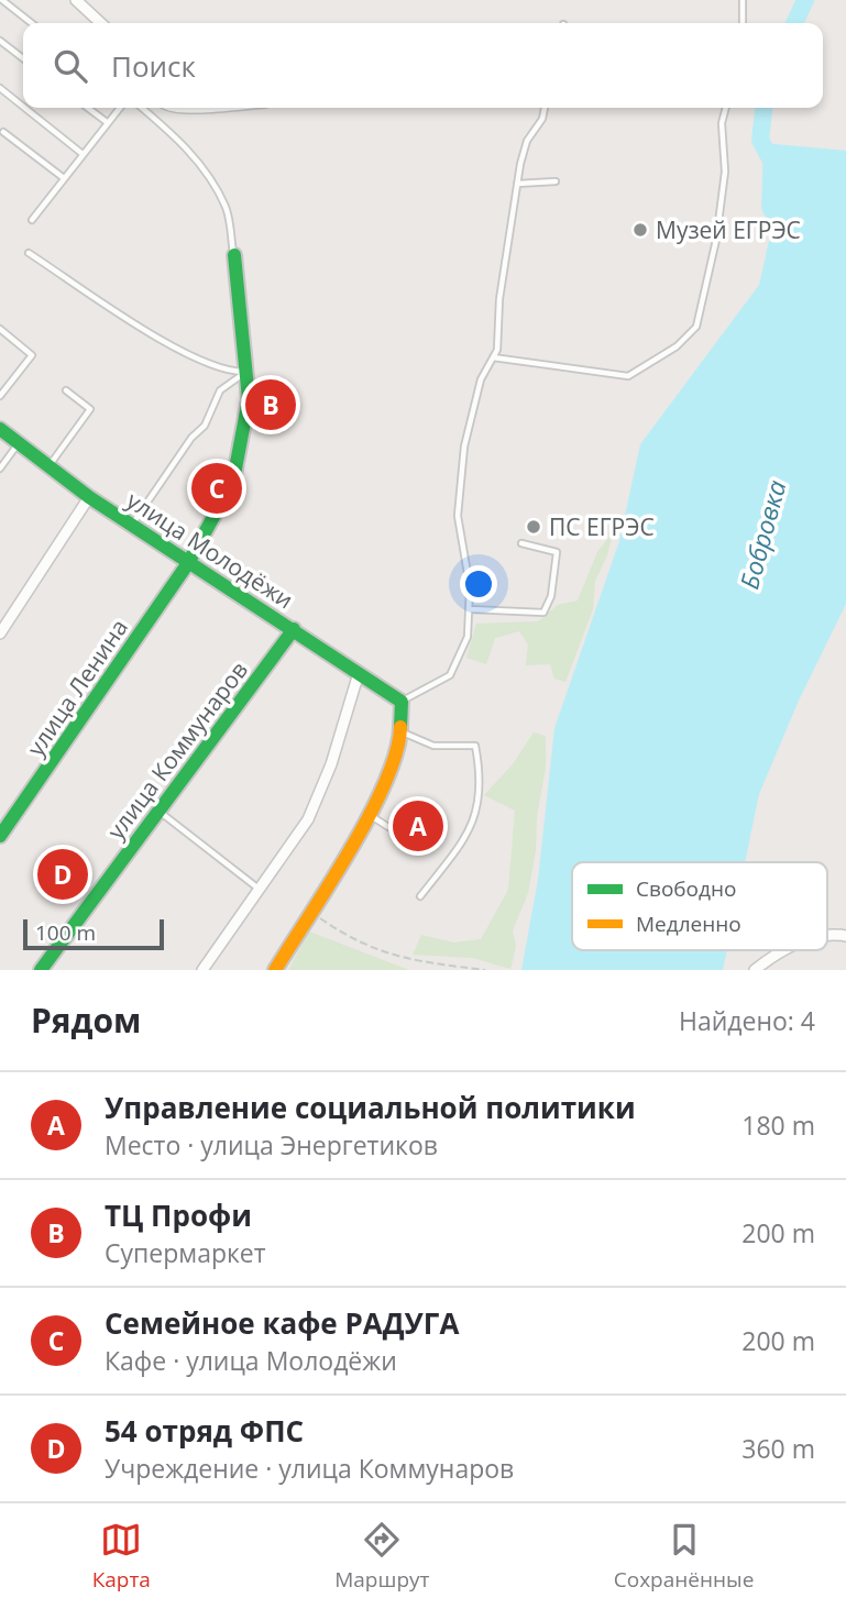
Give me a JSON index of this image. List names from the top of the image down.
{
  "streets": {
    "street": ["улица Молодёжи", "улица Ленина", "улица Коммунаров"]
  },
  "crossings": [
    ["улица Молодёжи", "улица Ленина"],
    ["улица Молодёжи", "улица Коммунаров"]
  ],
  "water": ["Бобровка"],
  "places": ["Музей ЕГРЭС", "ПС ЕГРЭС"],
  "legend": ["Свободно", "Медленно"],
  "scale_bar": "100 m",
  "page": {
    "search": "Поиск",
    "pins": [
      "B",
      "C",
      "A",
      "D"
    ],
    "scale": "100 m",
    "heading": ["Рядом", "Найдено: 4"],
    "list": [
      {
        "mark": "A",
        "name": "Управление социальной политики",
        "note": "Место · улица Энергетиков",
        "value": "180 m"
      },
      {
        "mark": "B",
        "name": "ТЦ Профи",
        "note": "Супермаркет",
        "value": "200 m"
      },
      {
        "mark": "C",
        "name": "Семейное кафе РАДУГА",
        "note": "Кафе · улица Молодёжи",
        "value": "200 m"
      },
      {
        "mark": "D",
        "name": "54 отряд ФПС",
        "note": "Учреждение · улица Коммунаров",
        "value": "360 m"
      }
    ],
    "nav": ["Карта", "Маршрут", "Сохранённые"]
  }
}
